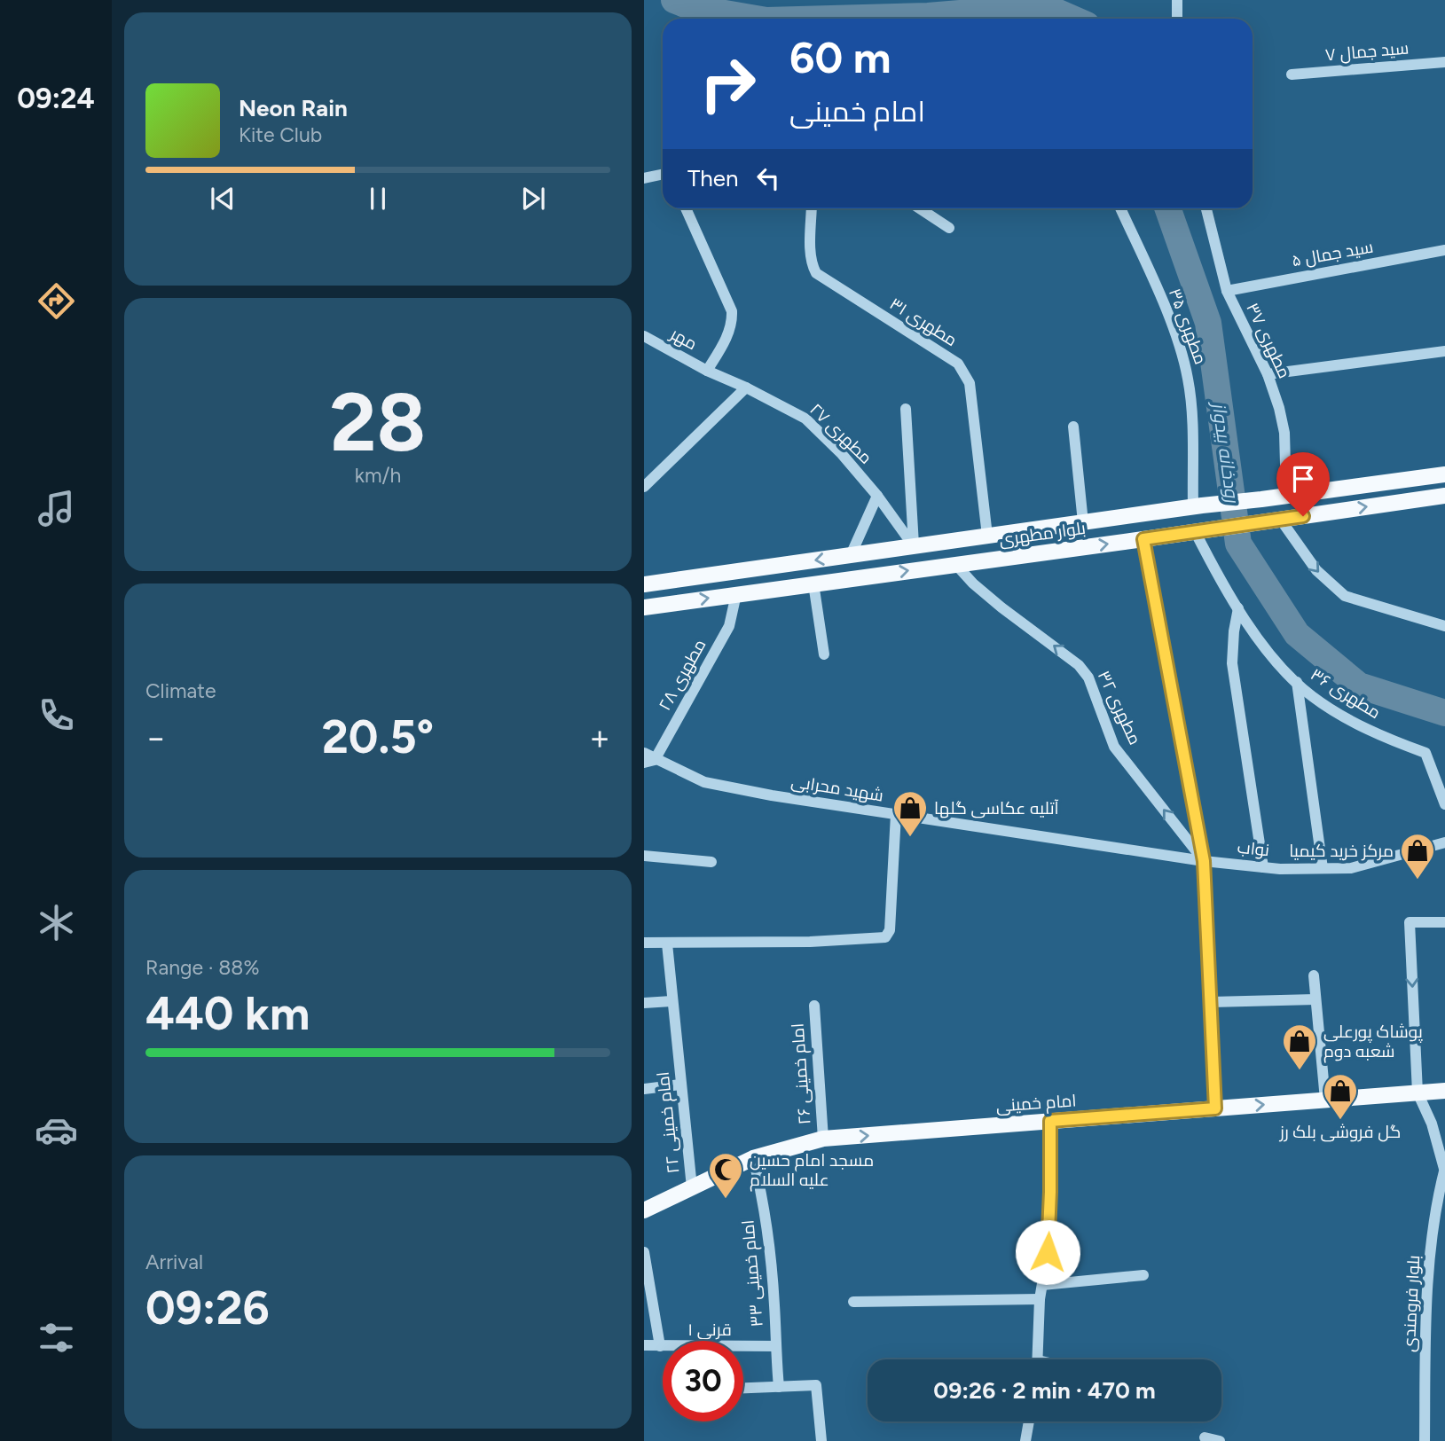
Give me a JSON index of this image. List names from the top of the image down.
{
  "streets": {
    "main road": ["بلوار مطهری", "امام خمینی"],
    "street": [
      "سید جمال ۷",
      "سید جمال ۵",
      "مطهری ۳۱",
      "مطهری ۳۵",
      "مهر",
      "مطهری ۳۷",
      "مطهری ۲۷",
      "مطهری ۲۸",
      "مطهری ۳۶",
      "مطهری ۳۲",
      "شهید محرابی",
      "نواب",
      "امام خمینی ۲۶",
      "امام خمینی ۲۲",
      "امام خمینی ۳۳",
      "بلوار فرومندی",
      "قرنی ۱"
    ]
  },
  "crossings": [
    ["سید جمال ۵", "مطهری ۳۷"],
    ["مطهری ۳۱", "بلوار مطهری"],
    ["مطهری ۳۵", "بلوار مطهری"],
    ["مهر", "مطهری ۲۷"],
    ["مطهری ۳۷", "بلوار مطهری"],
    ["مطهری ۲۷", "بلوار مطهری"],
    ["بلوار مطهری", "مطهری ۲۸"],
    ["بلوار مطهری", "مطهری ۳۶"],
    ["بلوار مطهری", "مطهری ۳۲"],
    ["مطهری ۲۸", "شهید محرابی"],
    ["مطهری ۳۲", "شهید محرابی"],
    ["مطهری ۳۲", "نواب"],
    ["شهید محرابی", "نواب"],
    ["امام خمینی ۲۶", "امام خمینی"],
    ["امام خمینی", "امام خمینی ۲۲"],
    ["امام خمینی", "امام خمینی ۳۳"],
    ["امام خمینی ۳۳", "قرنی ۱"]
  ],
  "one_way": ["مطهری ۳۲", "امام خمینی"],
  "water": ["رودخانه بیدواز"],
  "places": {
    "shop": [
      "آتلیه عکاسی گلها",
      "مرکز خرید کیمیا",
      "پوشاک پورعلی شعبه دوم",
      "گل فروشی بلک رز"
    ],
    "mosque": ["مسجد امام حسین علیه السلام"]
  },
  "page": {
    "tabs": "09:24",
    "turn": ["60 m", "امام خمینی"],
    "song": ["Neon Rain", "Kite Club"],
    "then": "Then",
    "tile": [
      ["28", "km/h"],
      "Climate",
      ["Range · 88%", "440 km"],
      ["Arrival", "09:26"]
    ],
    "heat": ["−", "20.5°", "+"],
    "limit": "30",
    "trip": "09:26 · 2 min · 470 m"
  }
}
